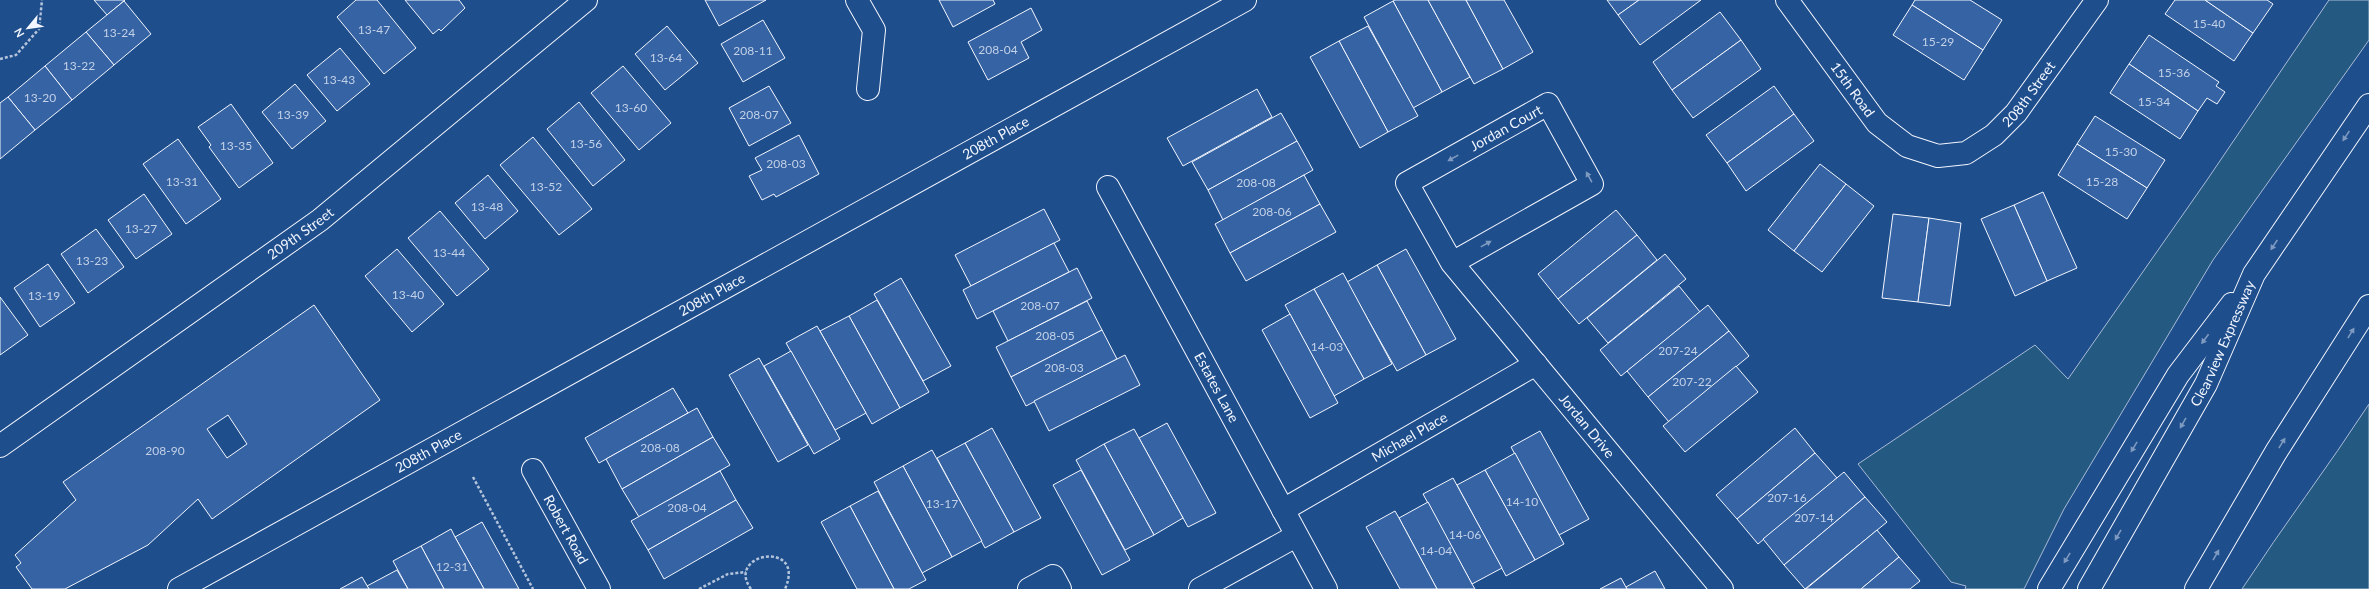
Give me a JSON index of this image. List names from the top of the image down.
{
  "streets": {
    "main road": [
      "15th Road",
      "208th Street",
      "Jordan Court",
      "208th Place",
      "209th Street",
      "Clearview Expressway",
      "Estates Lane",
      "Jordan Drive",
      "Michael Place",
      "Robert Road"
    ]
  },
  "crossings": [
    ["15th Road", "208th Street"],
    ["Jordan Court", "Jordan Drive"],
    ["Estates Lane", "Michael Place"],
    ["Jordan Drive", "Michael Place"]
  ],
  "house_numbers": [
    "15-40",
    "13-47",
    "13-24",
    "15-29",
    "208-04",
    "208-11",
    "13-64",
    "13-22",
    "15-36",
    "13-43",
    "13-20",
    "15-34",
    "13-60",
    "13-39",
    "208-07",
    "13-56",
    "13-35",
    "15-30",
    "208-03",
    "13-31",
    "15-28",
    "208-08",
    "13-52",
    "13-48",
    "208-06",
    "13-27",
    "13-44",
    "13-23",
    "13-40",
    "13-19",
    "208-07",
    "208-05",
    "14-03",
    "207-24",
    "208-03",
    "207-22",
    "208-08",
    "208-90",
    "207-16",
    "14-10",
    "13-17",
    "208-04",
    "207-14",
    "14-06",
    "14-04",
    "12-31"
  ],
  "north": "bottom left"
}
